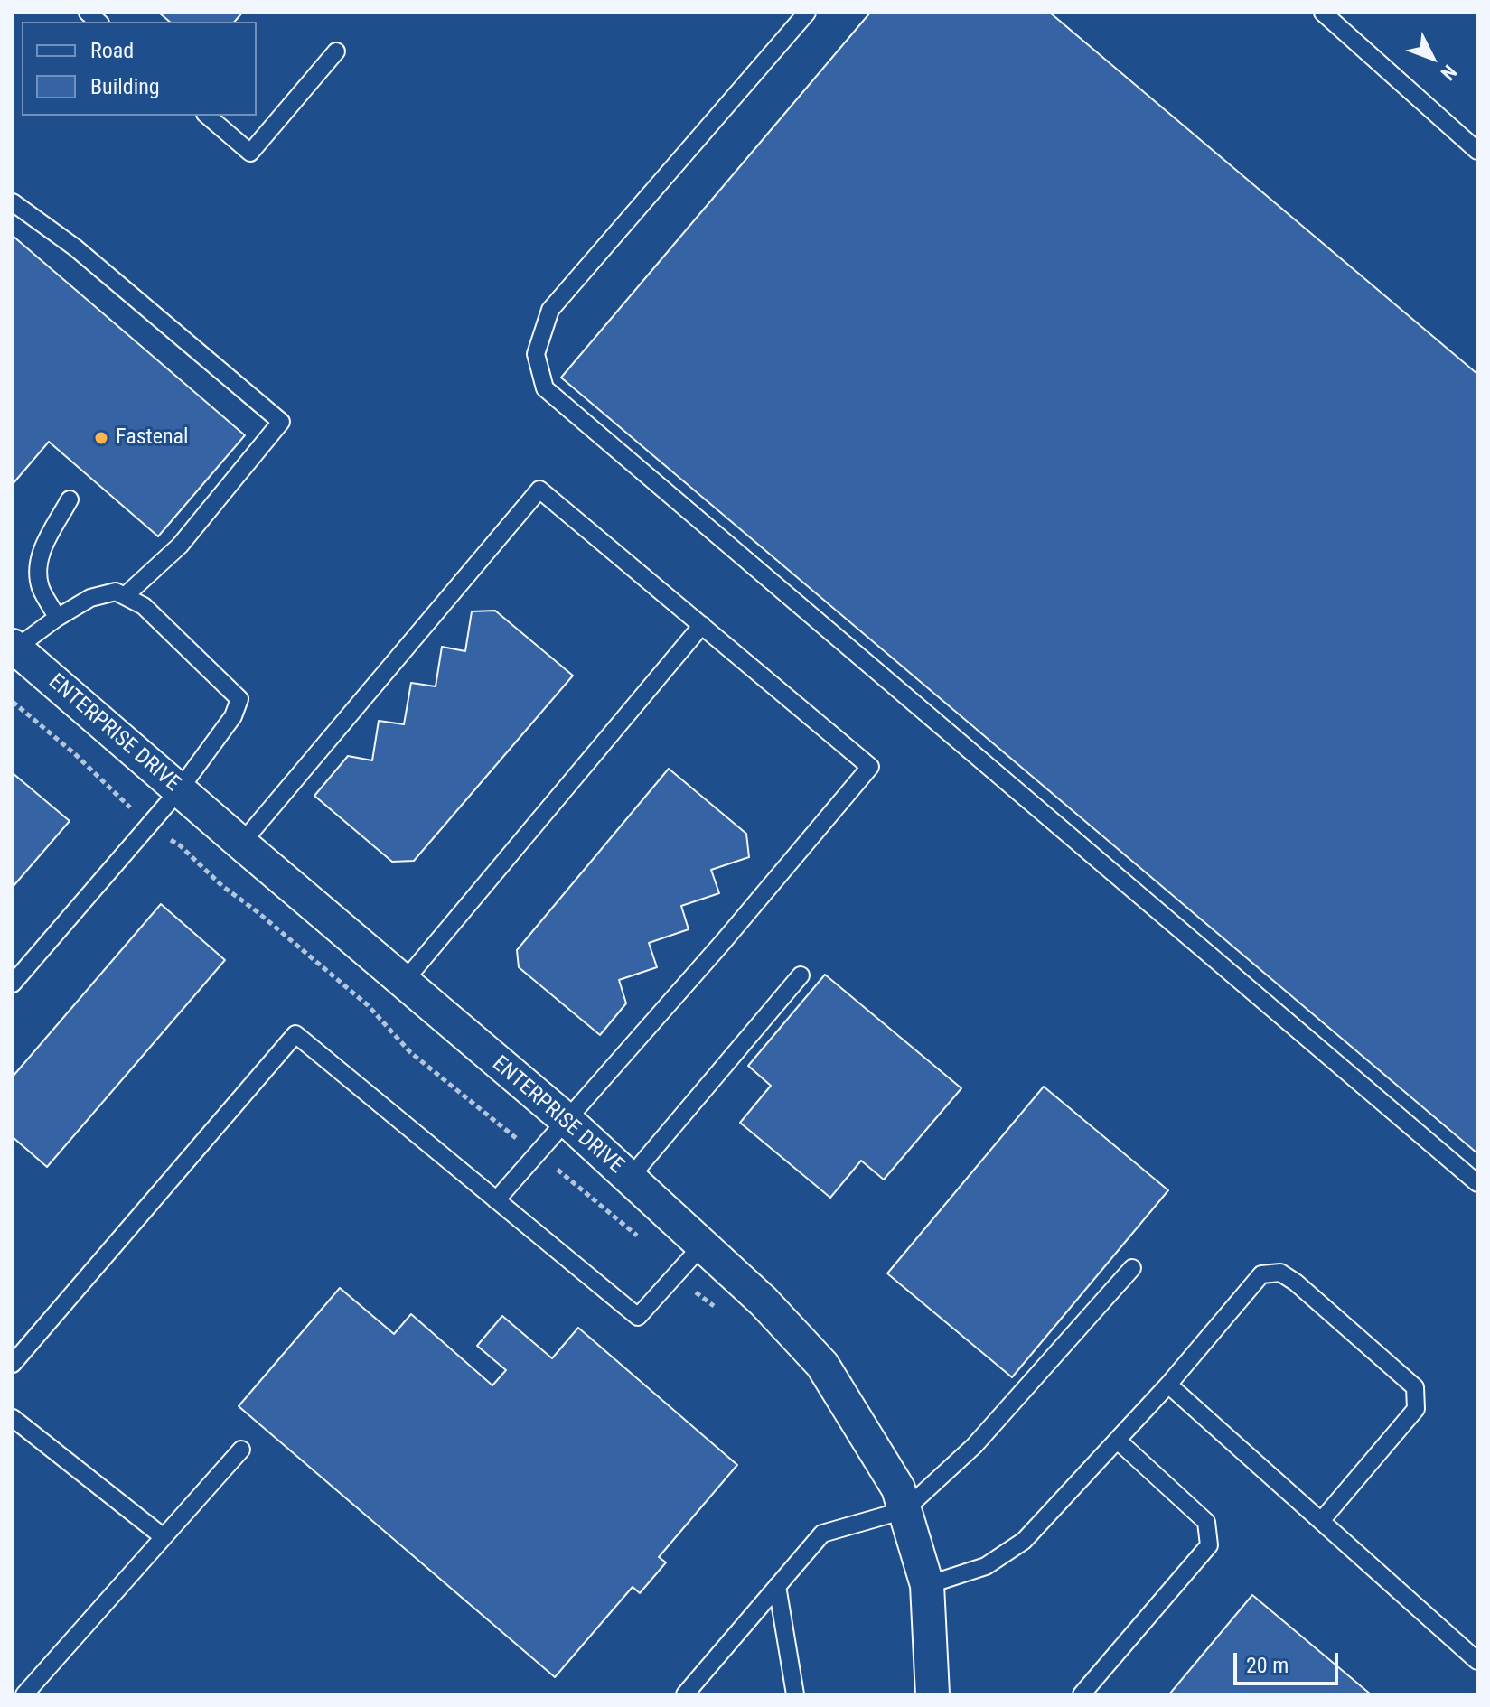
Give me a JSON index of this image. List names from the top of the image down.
{
  "streets": {
    "street": ["ENTERPRISE DRIVE"]
  },
  "places": ["Fastenal"],
  "legend": ["Road", "Building"],
  "scale_bar": "20 m",
  "north": "bottom right"
}
